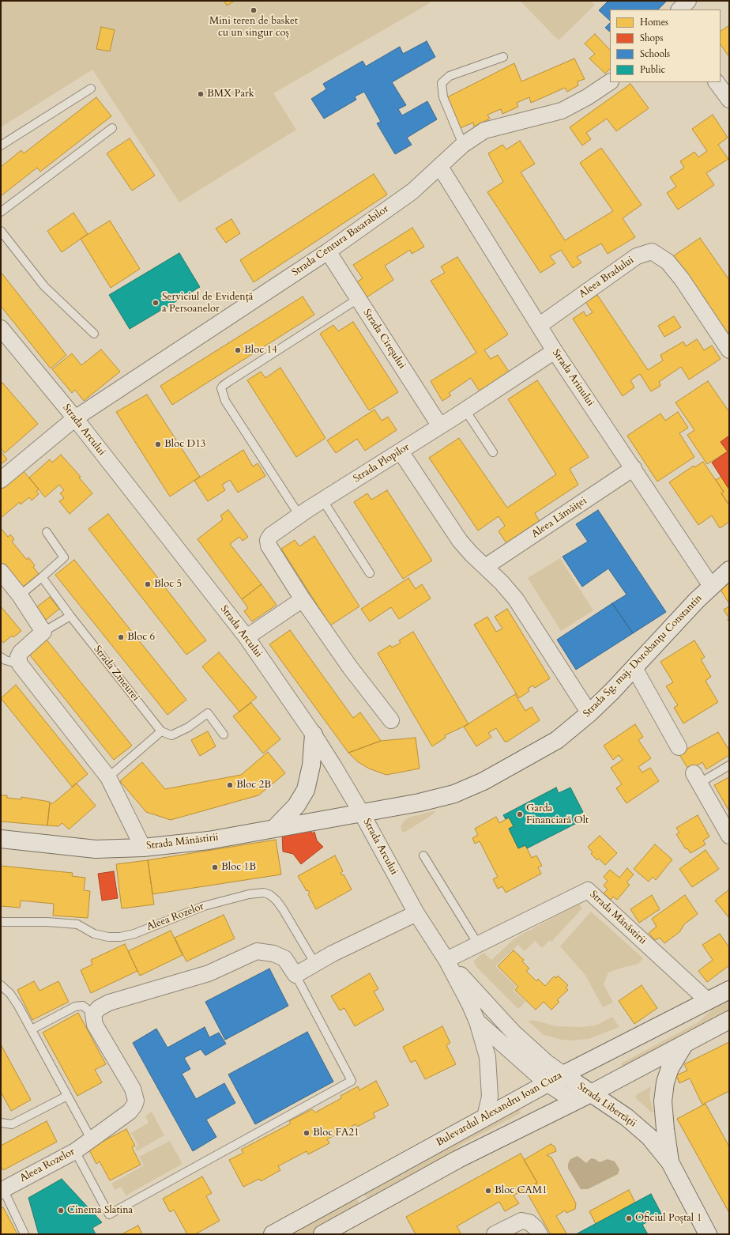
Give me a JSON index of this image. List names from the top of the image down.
{
  "streets": {
    "street": [
      "Strada Centura Basarabilor",
      "Aleea Bradului",
      "Strada Cireșului",
      "Strada Arinului",
      "Strada Arcului",
      "Strada Plopilor",
      "Aleea Lămâiței",
      "Strada Sg. maj. Dorobanțu Constantin",
      "Strada Mănăstirii",
      "Aleea Rozelor",
      "Strada Libertății",
      "Bulevardul Alexandru Ioan Cuza"
    ],
    "lane": ["Strada Zmeurei"]
  },
  "crossings": [
    ["Strada Centura Basarabilor", "Strada Cireșului"],
    ["Strada Centura Basarabilor", "Strada Arinului"],
    ["Strada Centura Basarabilor", "Strada Arcului"],
    ["Aleea Bradului", "Strada Arinului"],
    ["Strada Cireșului", "Strada Plopilor"],
    ["Strada Arinului", "Strada Plopilor"],
    ["Strada Arinului", "Aleea Lămâiței"],
    ["Strada Arinului", "Strada Sg. maj. Dorobanțu Constantin"],
    ["Strada Arcului", "Strada Sg. maj. Dorobanțu Constantin"],
    ["Strada Arcului", "Strada Mănăstirii"],
    ["Strada Arcului", "Strada Libertății"],
    ["Strada Arcului", "Bulevardul Alexandru Ioan Cuza"],
    ["Strada Sg. maj. Dorobanțu Constantin", "Strada Mănăstirii"],
    ["Strada Mănăstirii", "Bulevardul Alexandru Ioan Cuza"],
    ["Strada Libertății", "Bulevardul Alexandru Ioan Cuza"]
  ],
  "places": [
    "Mini teren de basket cu un singur coș",
    "BMX Park",
    "Serviciul de Evidență a Persoanelor",
    "Bloc 14",
    "Bloc D13",
    "Bloc 5",
    "Bloc 6",
    "Bloc 2B",
    "Garda Financiară Olt",
    "Bloc 1B",
    "Bloc FA21",
    "Bloc CAM1",
    "Cinema Slatina",
    "Oficiul Poștal 1"
  ],
  "legend": [
    "Homes",
    "Shops",
    "Schools",
    "Public"
  ]
}
